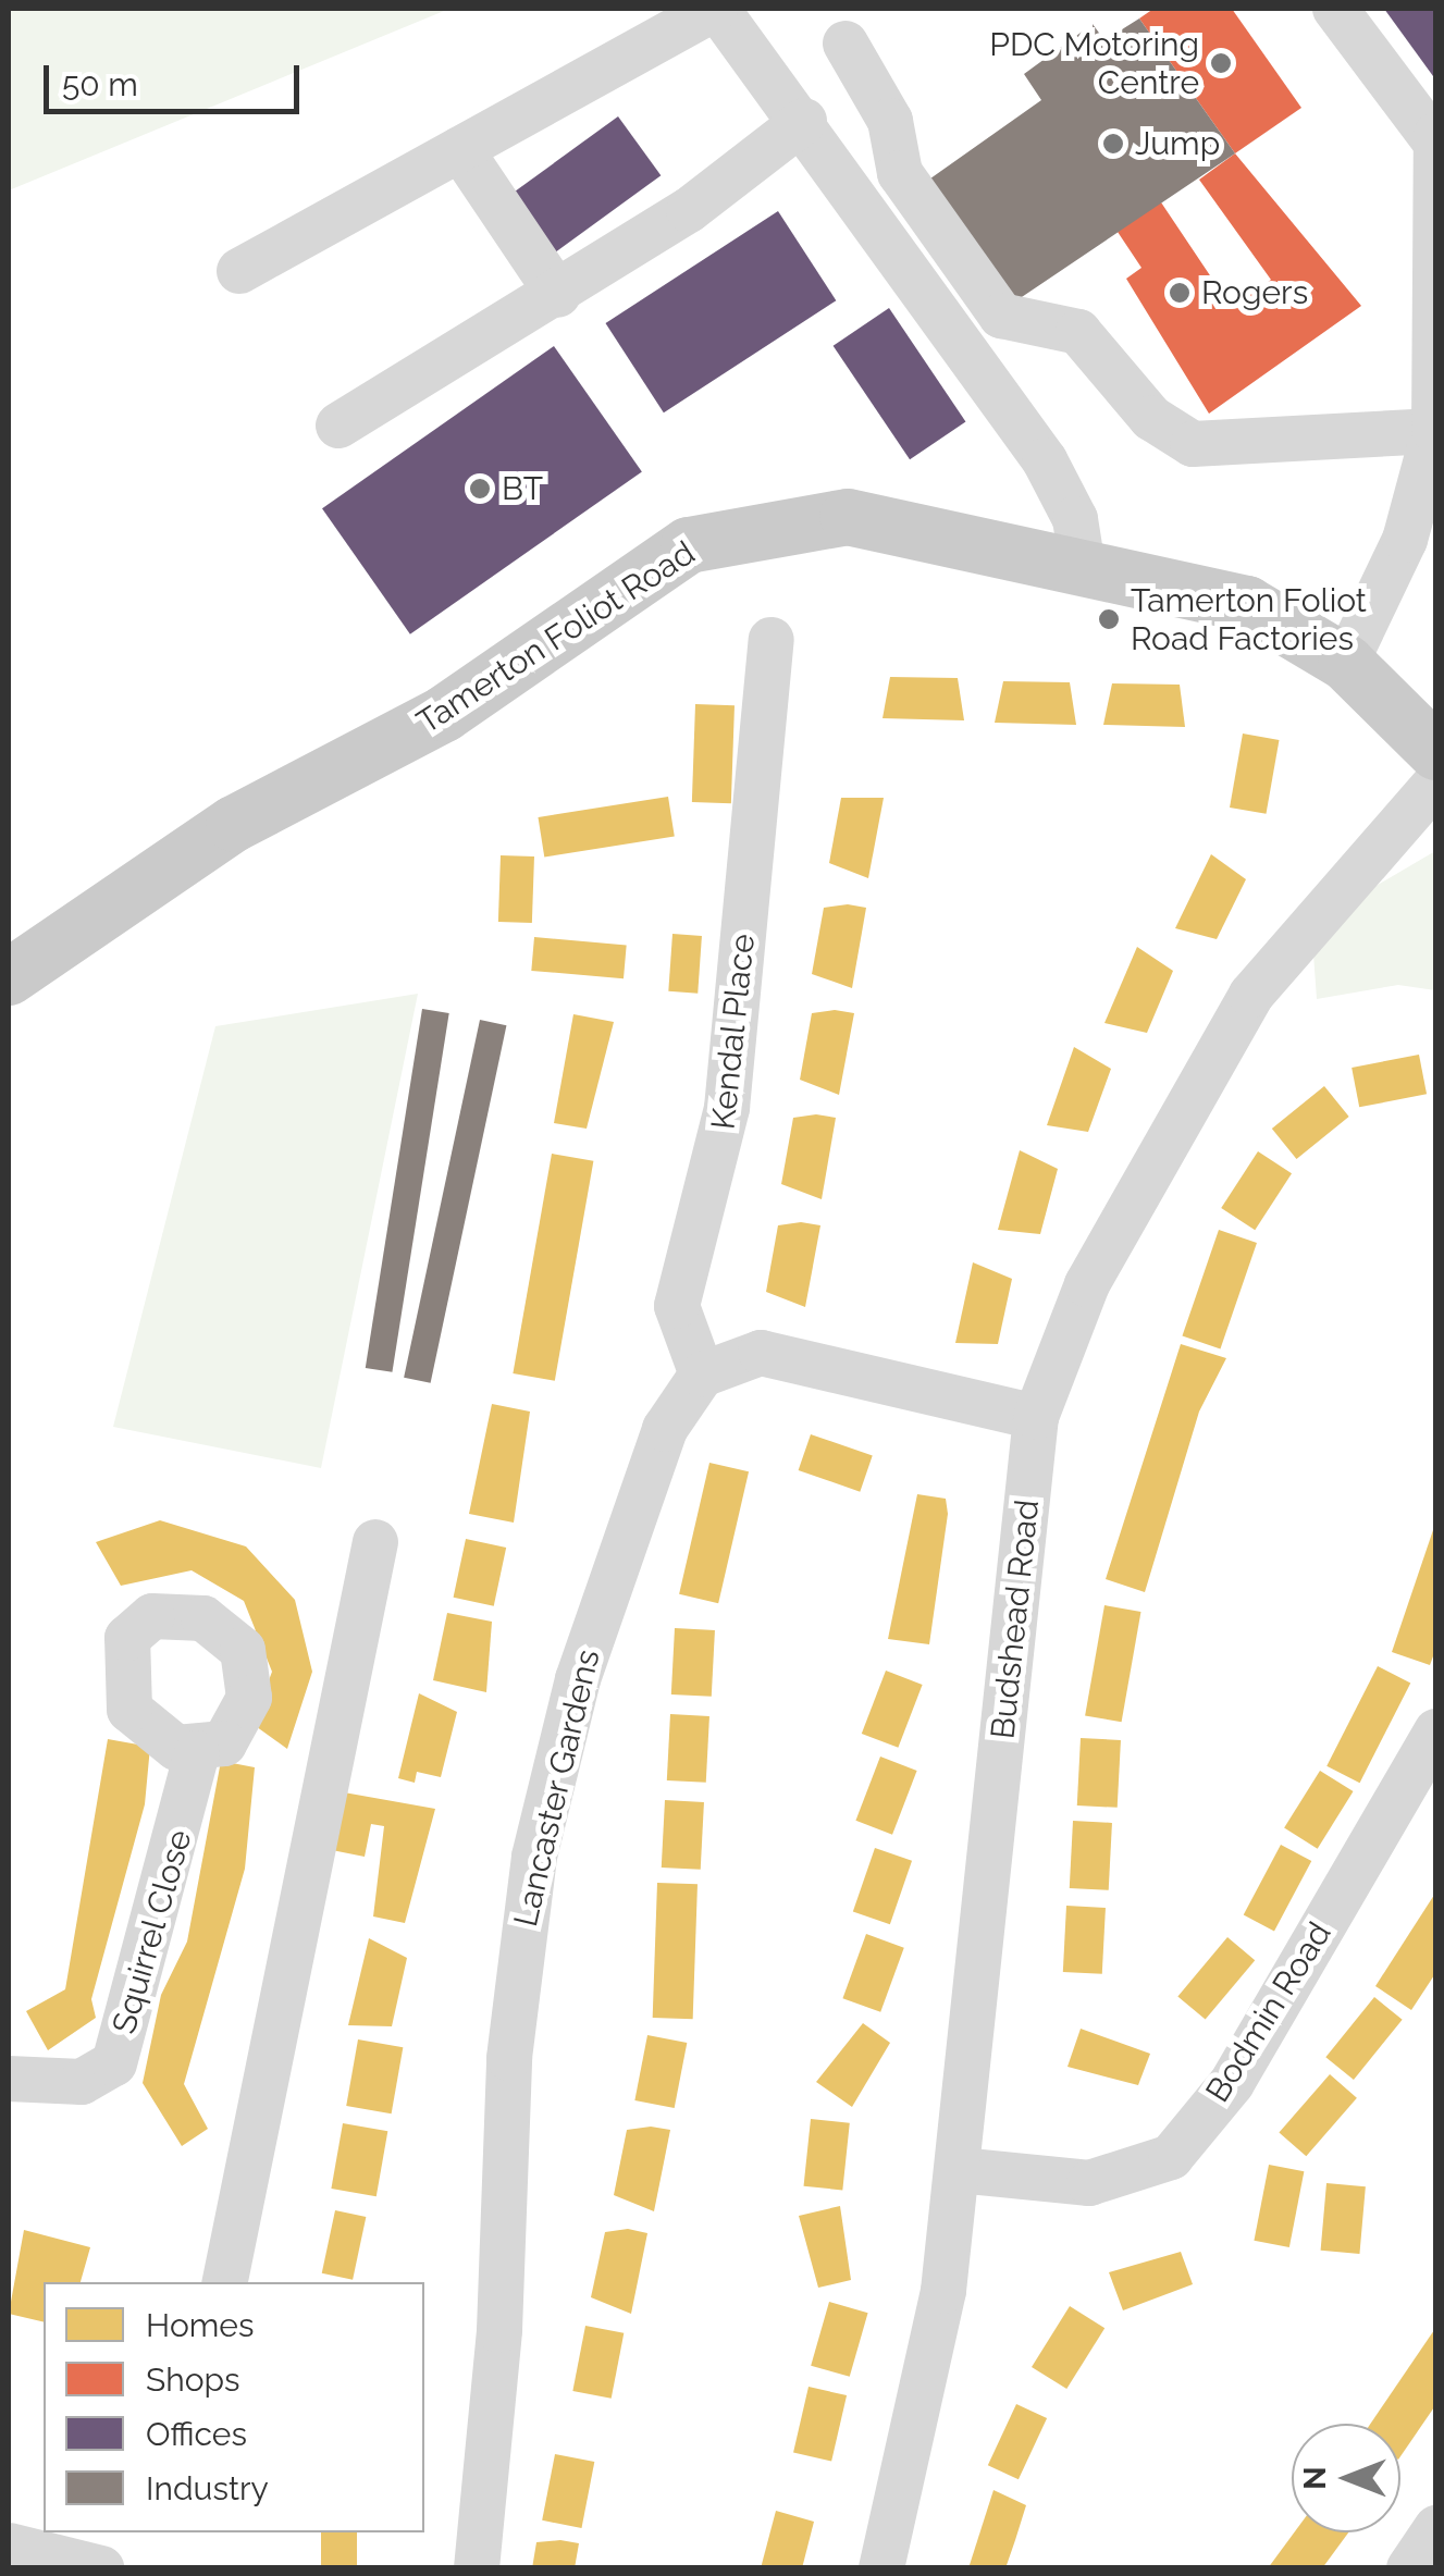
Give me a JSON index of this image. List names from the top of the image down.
{
  "streets": {
    "main road": ["Tamerton Foliot Road"],
    "street": [
      "Kendal Place",
      "Budshead Road",
      "Lancaster Gardens",
      "Squirrel Close",
      "Bodmin Road"
    ]
  },
  "crossings": [
    ["Kendal Place", "Lancaster Gardens"],
    ["Budshead Road", "Bodmin Road"]
  ],
  "places": [
    "PDC Motoring Centre",
    "Jump",
    "Rogers",
    "BT",
    "Tamerton Foliot Road Factories"
  ],
  "legend": [
    "Homes",
    "Shops",
    "Offices",
    "Industry"
  ],
  "scale_bar": "50 m",
  "north": "left"
}
